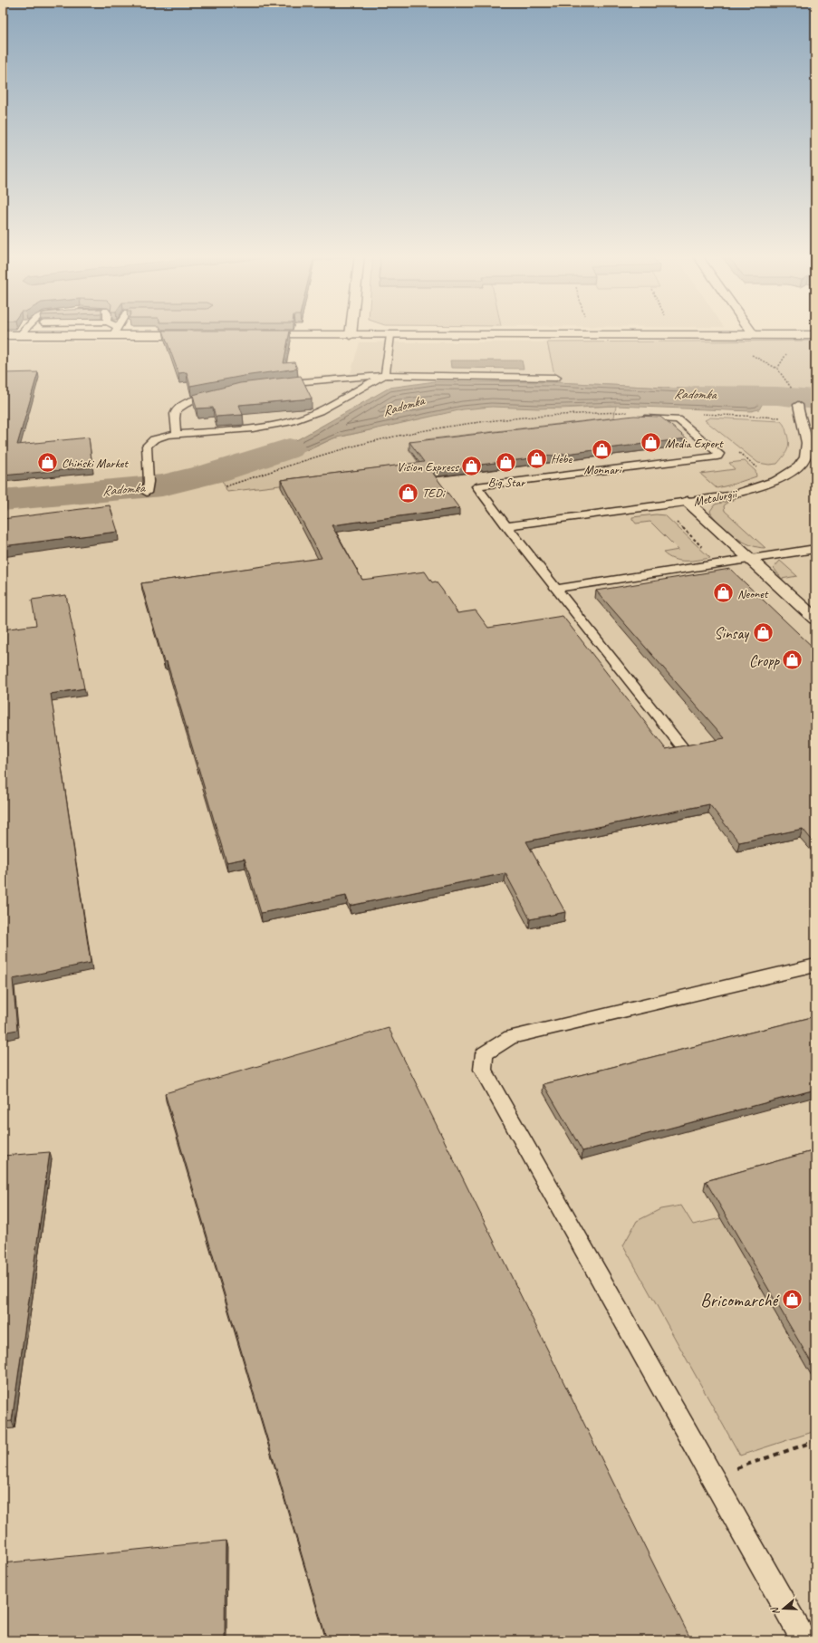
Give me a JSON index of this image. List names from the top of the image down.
{
  "streets": {
    "main road": ["Metalurgii"]
  },
  "water": ["Radomka"],
  "places": {
    "shop": [
      "Media Expert",
      "Monnari",
      "Hebe",
      "Big Star",
      "Chiński Market",
      "Vision Express",
      "TEDi",
      "Neonet",
      "Sinsay",
      "Cropp",
      "Bricomarché"
    ]
  },
  "north": "left"
}
